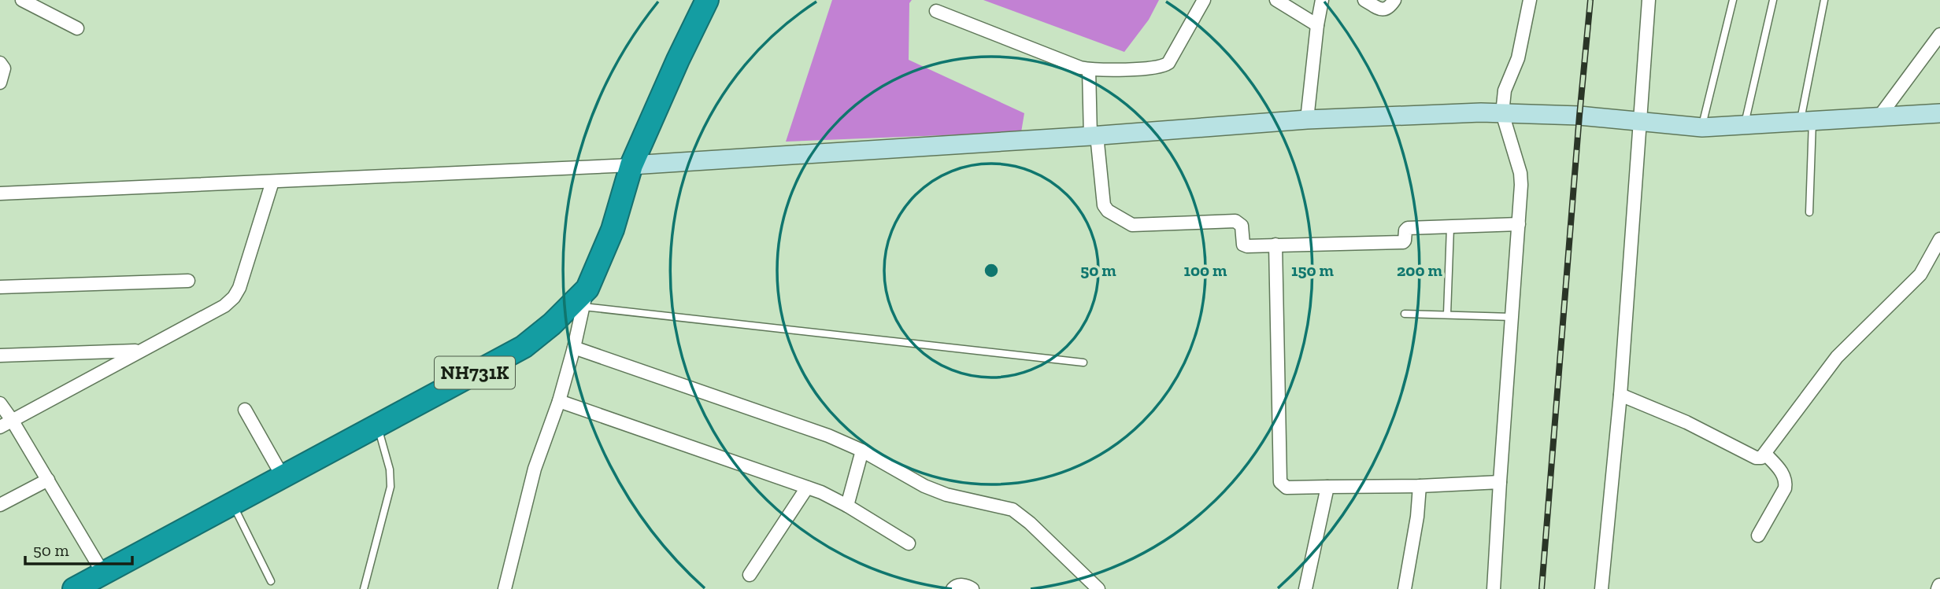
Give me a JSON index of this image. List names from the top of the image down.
{
  "streets": {
    "highway": ["NH731K"]
  },
  "scale_bar": "50 m",
  "rings": [
    "50 m",
    "100 m",
    "150 m",
    "200 m"
  ]
}
